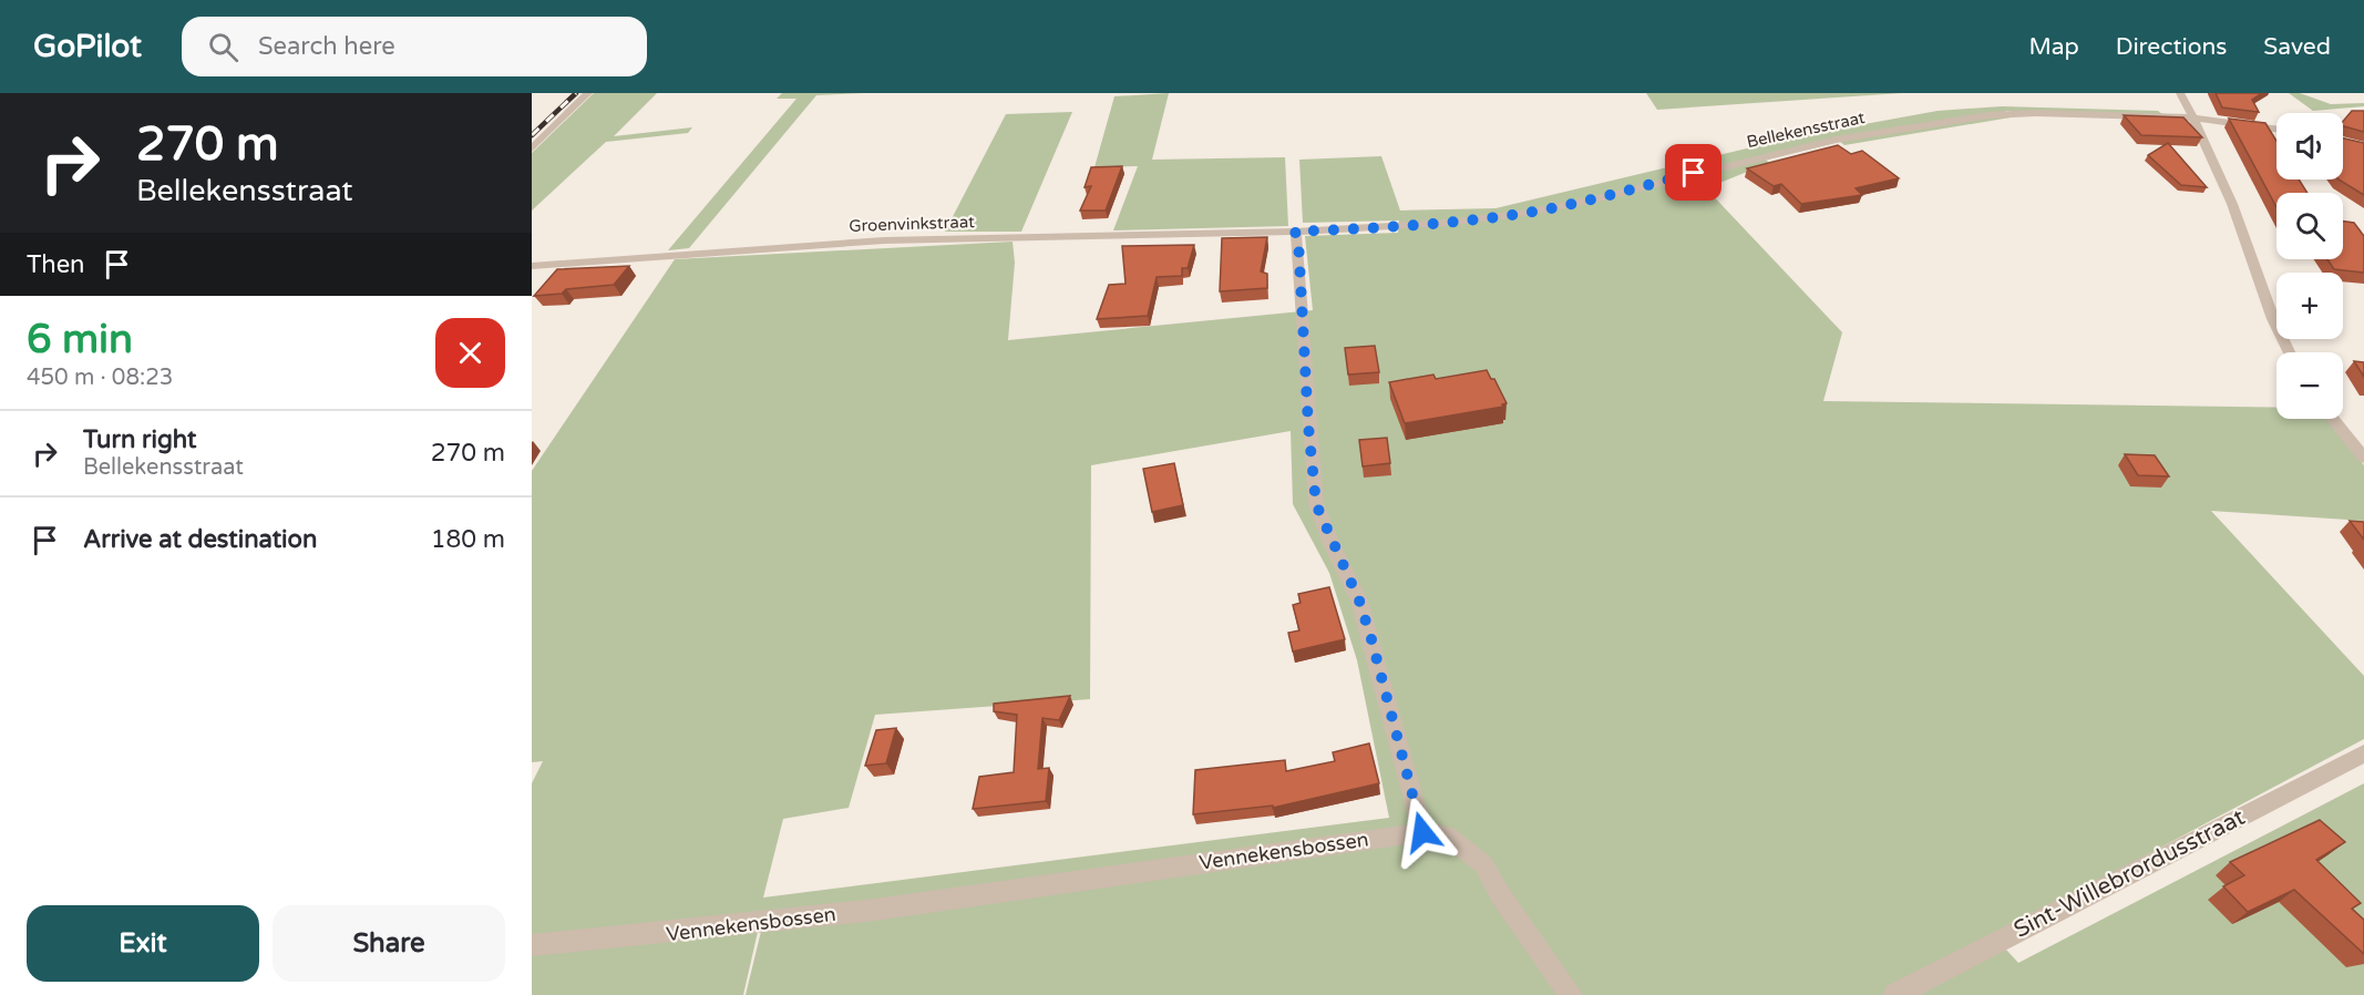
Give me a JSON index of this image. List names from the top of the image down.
{
  "streets": {
    "street": [
      "Bellekensstraat",
      "Groenvinkstraat",
      "Vennekensbossen",
      "Sint-Willebrordusstraat"
    ]
  },
  "crossings": [
    ["Bellekensstraat", "Groenvinkstraat"]
  ],
  "page": {
    "header": "GoPilot",
    "search": "Search here",
    "nav": ["Map", "Directions", "Saved"],
    "turn": ["270 m", "Bellekensstraat"],
    "map_buttons": ["+", "−"],
    "then": "Then",
    "heading": ["6 min", "450 m · 08:23"],
    "list": [
      {
        "name": "Turn right",
        "note": "Bellekensstraat",
        "value": "270 m"
      },
      {
        "name": "Arrive at destination",
        "value": "180 m"
      }
    ],
    "buttons": ["Exit", "Share"]
  }
}
